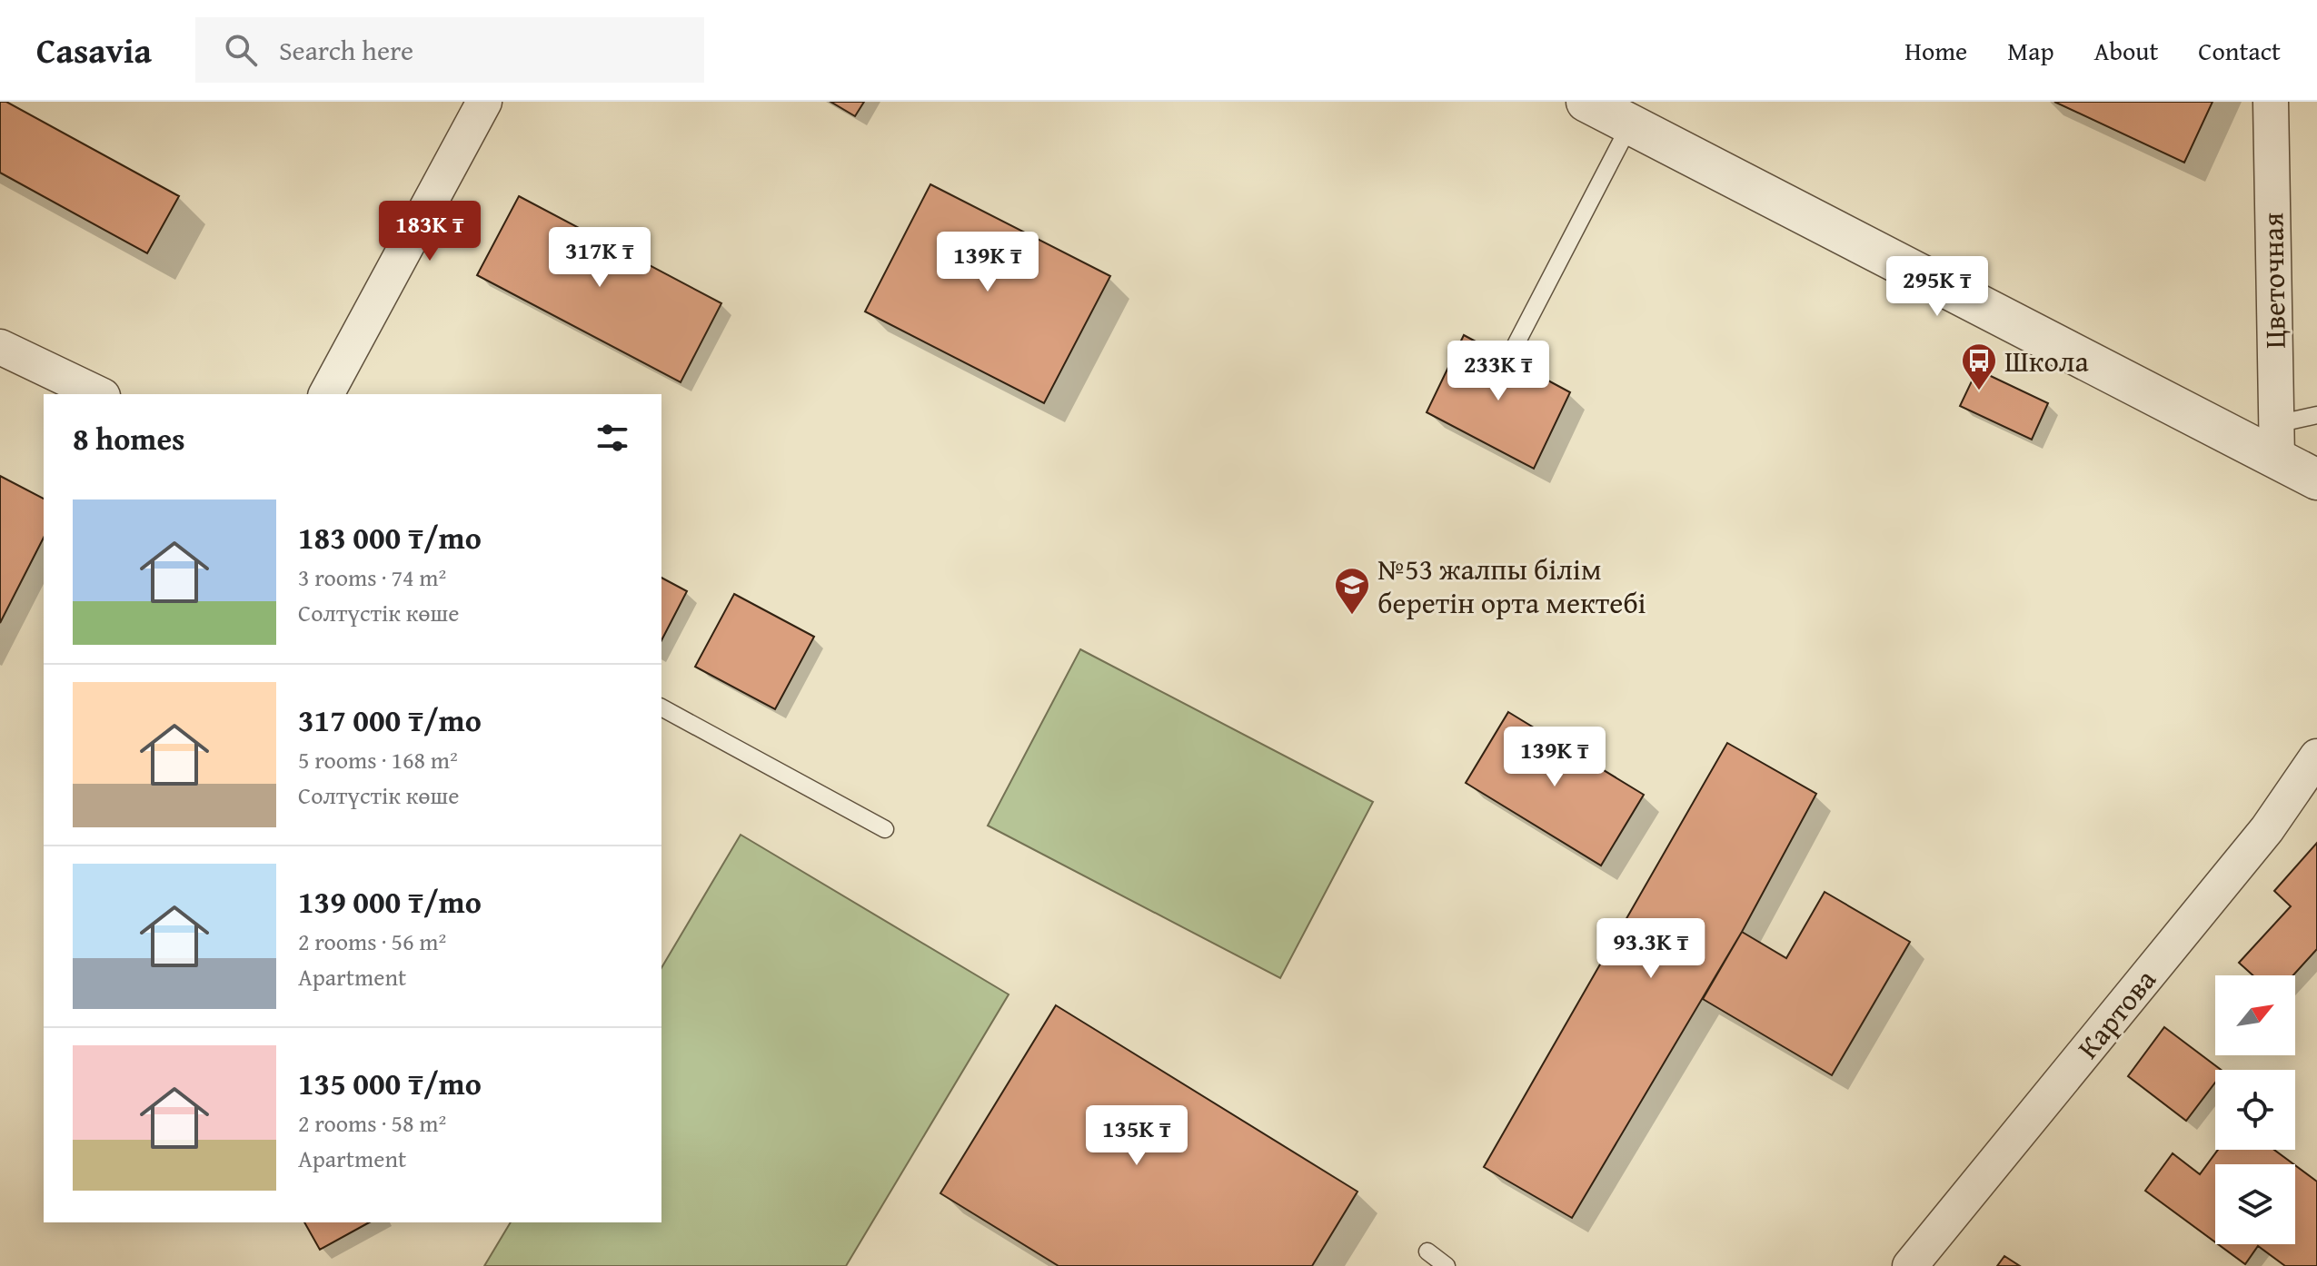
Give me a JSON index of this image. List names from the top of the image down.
{
  "streets": {
    "street": ["Цветочная", "Картова"]
  },
  "places": {
    "bus stop": ["Школа"],
    "school or university": ["№53 жалпы білім беретін орта мектебі"]
  },
  "north": "top right",
  "page": {
    "header": "Casavia",
    "search": "Search here",
    "nav": [
      "Home",
      "Map",
      "About",
      "Contact"
    ],
    "price": [
      "183K ₸",
      "317K ₸",
      "139K ₸",
      "295K ₸",
      "233K ₸",
      "139K ₸",
      "93.3K ₸",
      "135K ₸"
    ],
    "heading": "8 homes",
    "list": [
      {
        "name": "183 000 ₸/mo",
        "note": "3 rooms · 74 m² · Солтүстік көше"
      },
      {
        "name": "317 000 ₸/mo",
        "note": "5 rooms · 168 m² · Солтүстік көше"
      },
      {
        "name": "139 000 ₸/mo",
        "note": "2 rooms · 56 m² · Apartment"
      },
      {
        "name": "135 000 ₸/mo",
        "note": "2 rooms · 58 m² · Apartment"
      }
    ]
  }
}
